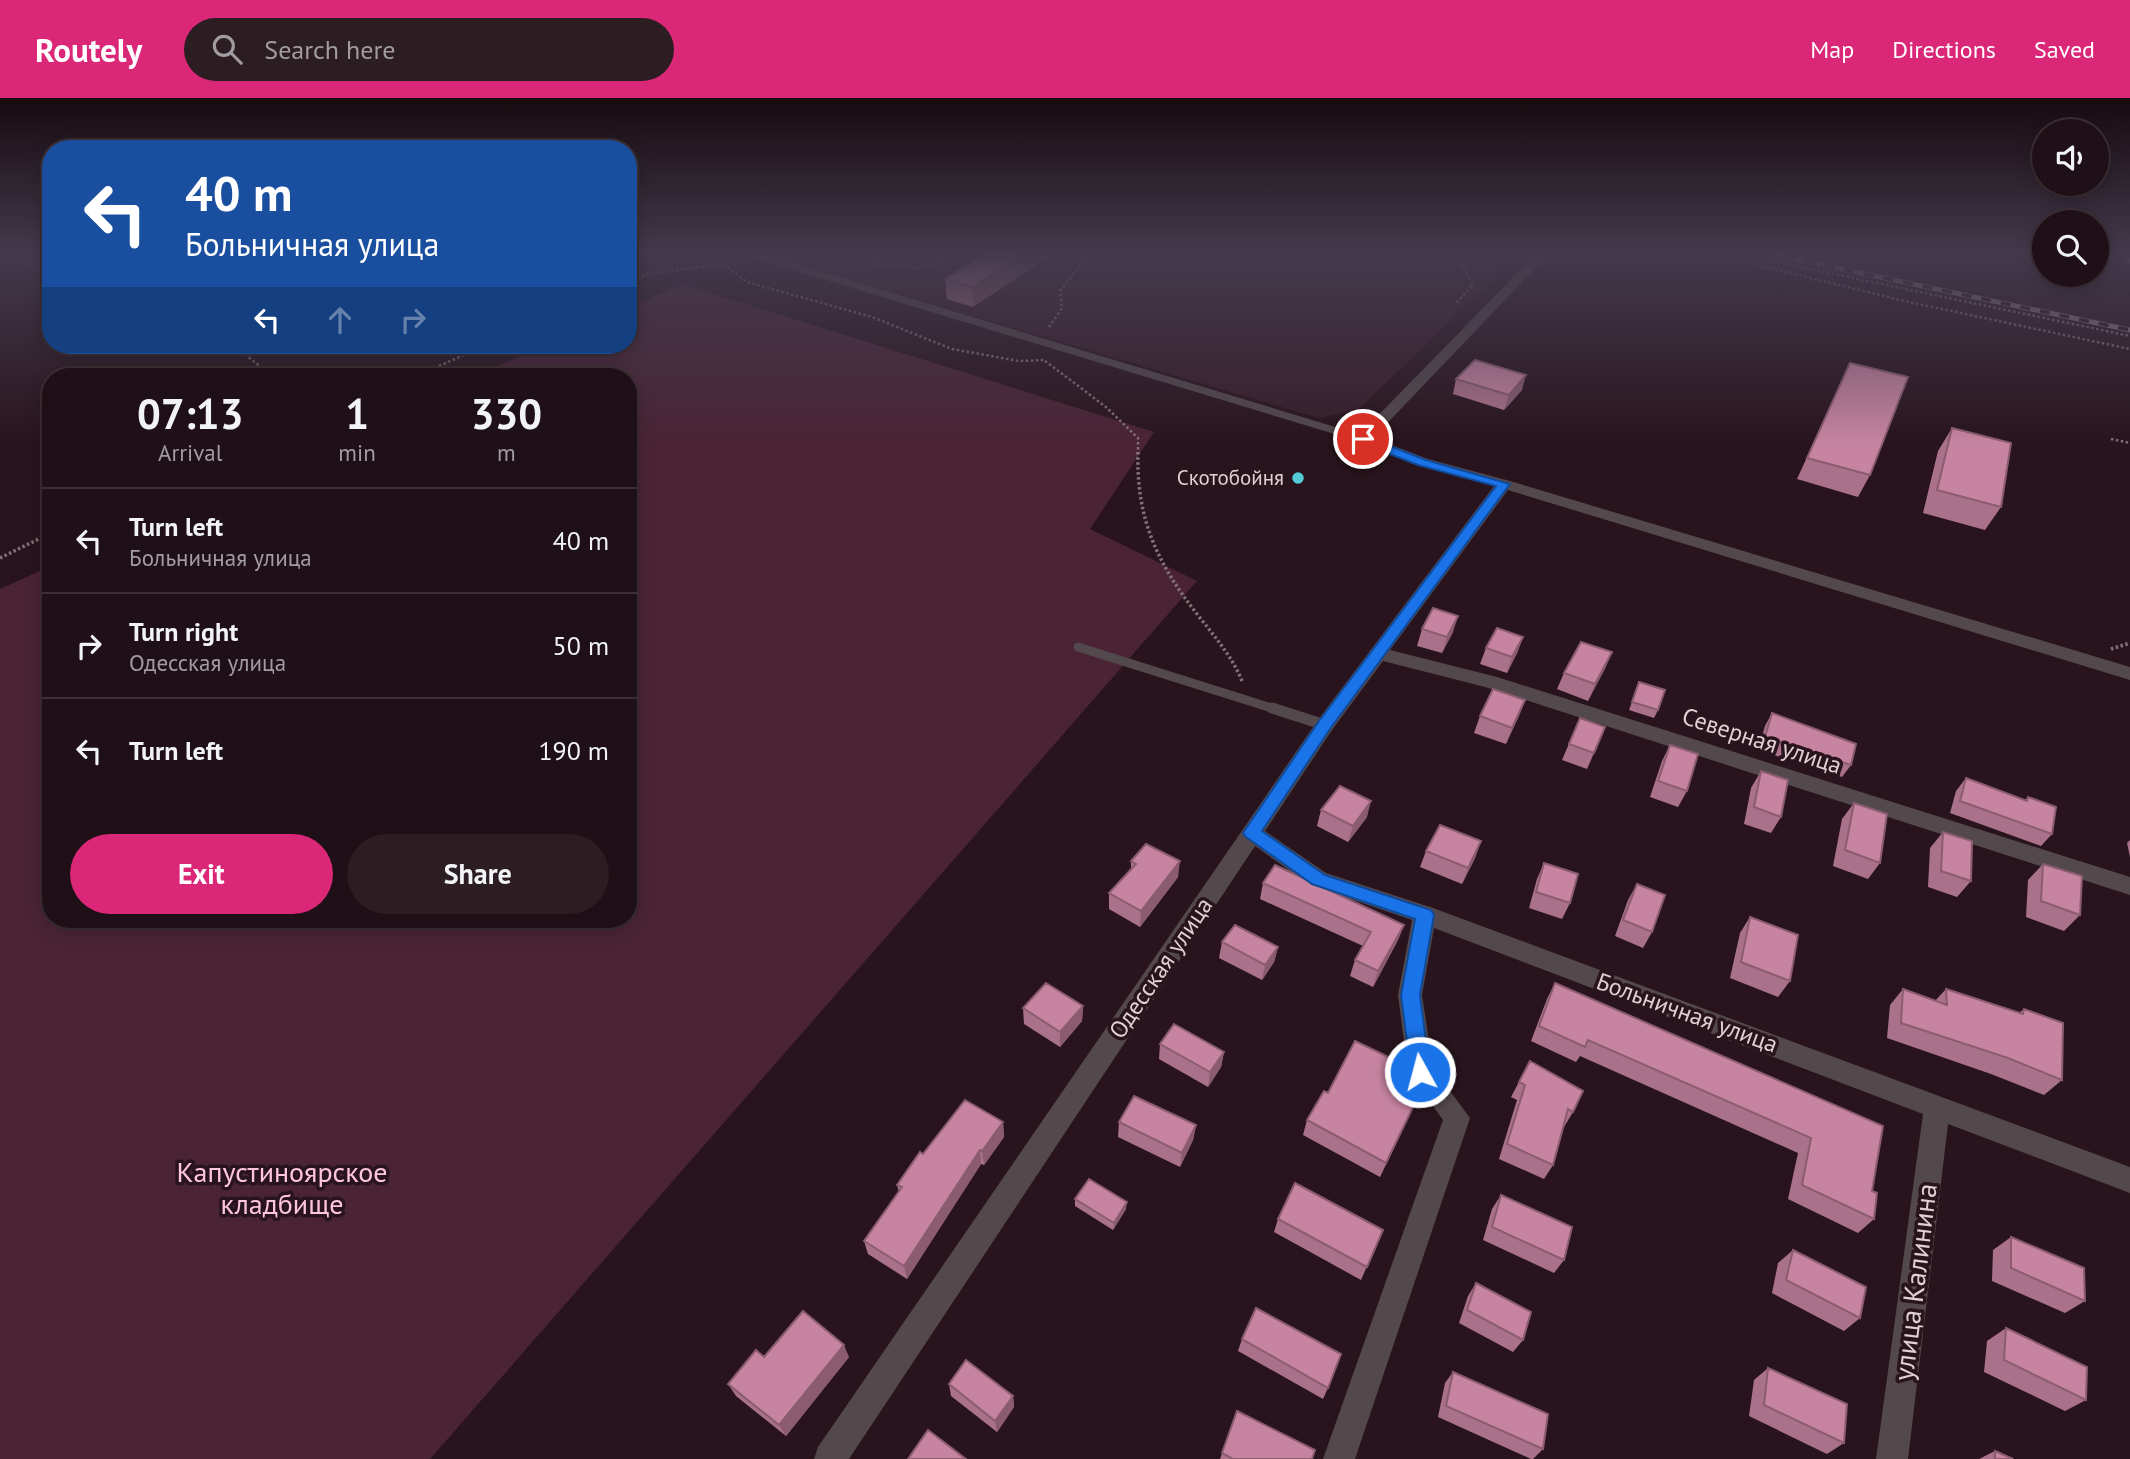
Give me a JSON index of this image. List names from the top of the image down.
{
  "streets": {
    "street": [
      "Северная улица",
      "Одесская улица",
      "Больничная улица",
      "улица Калинина"
    ]
  },
  "crossings": [
    ["Северная улица", "Одесская улица"],
    ["Одесская улица", "Больничная улица"],
    ["Больничная улица", "улица Калинина"]
  ],
  "parks": ["Капустиноярское кладбище"],
  "places": ["Скотобойня"],
  "page": {
    "header": "Routely",
    "search": "Search here",
    "nav": ["Map", "Directions", "Saved"],
    "turn": ["40 m", "Больничная улица"],
    "eta": [
      "07:13",
      "Arrival",
      "1",
      "min",
      "330",
      "m"
    ],
    "list": [
      {
        "name": "Turn left",
        "note": "Больничная улица",
        "value": "40 m"
      },
      {
        "name": "Turn right",
        "note": "Одесская улица",
        "value": "50 m"
      },
      {
        "name": "Turn left",
        "value": "190 m"
      }
    ],
    "buttons": ["Exit", "Share"]
  }
}
